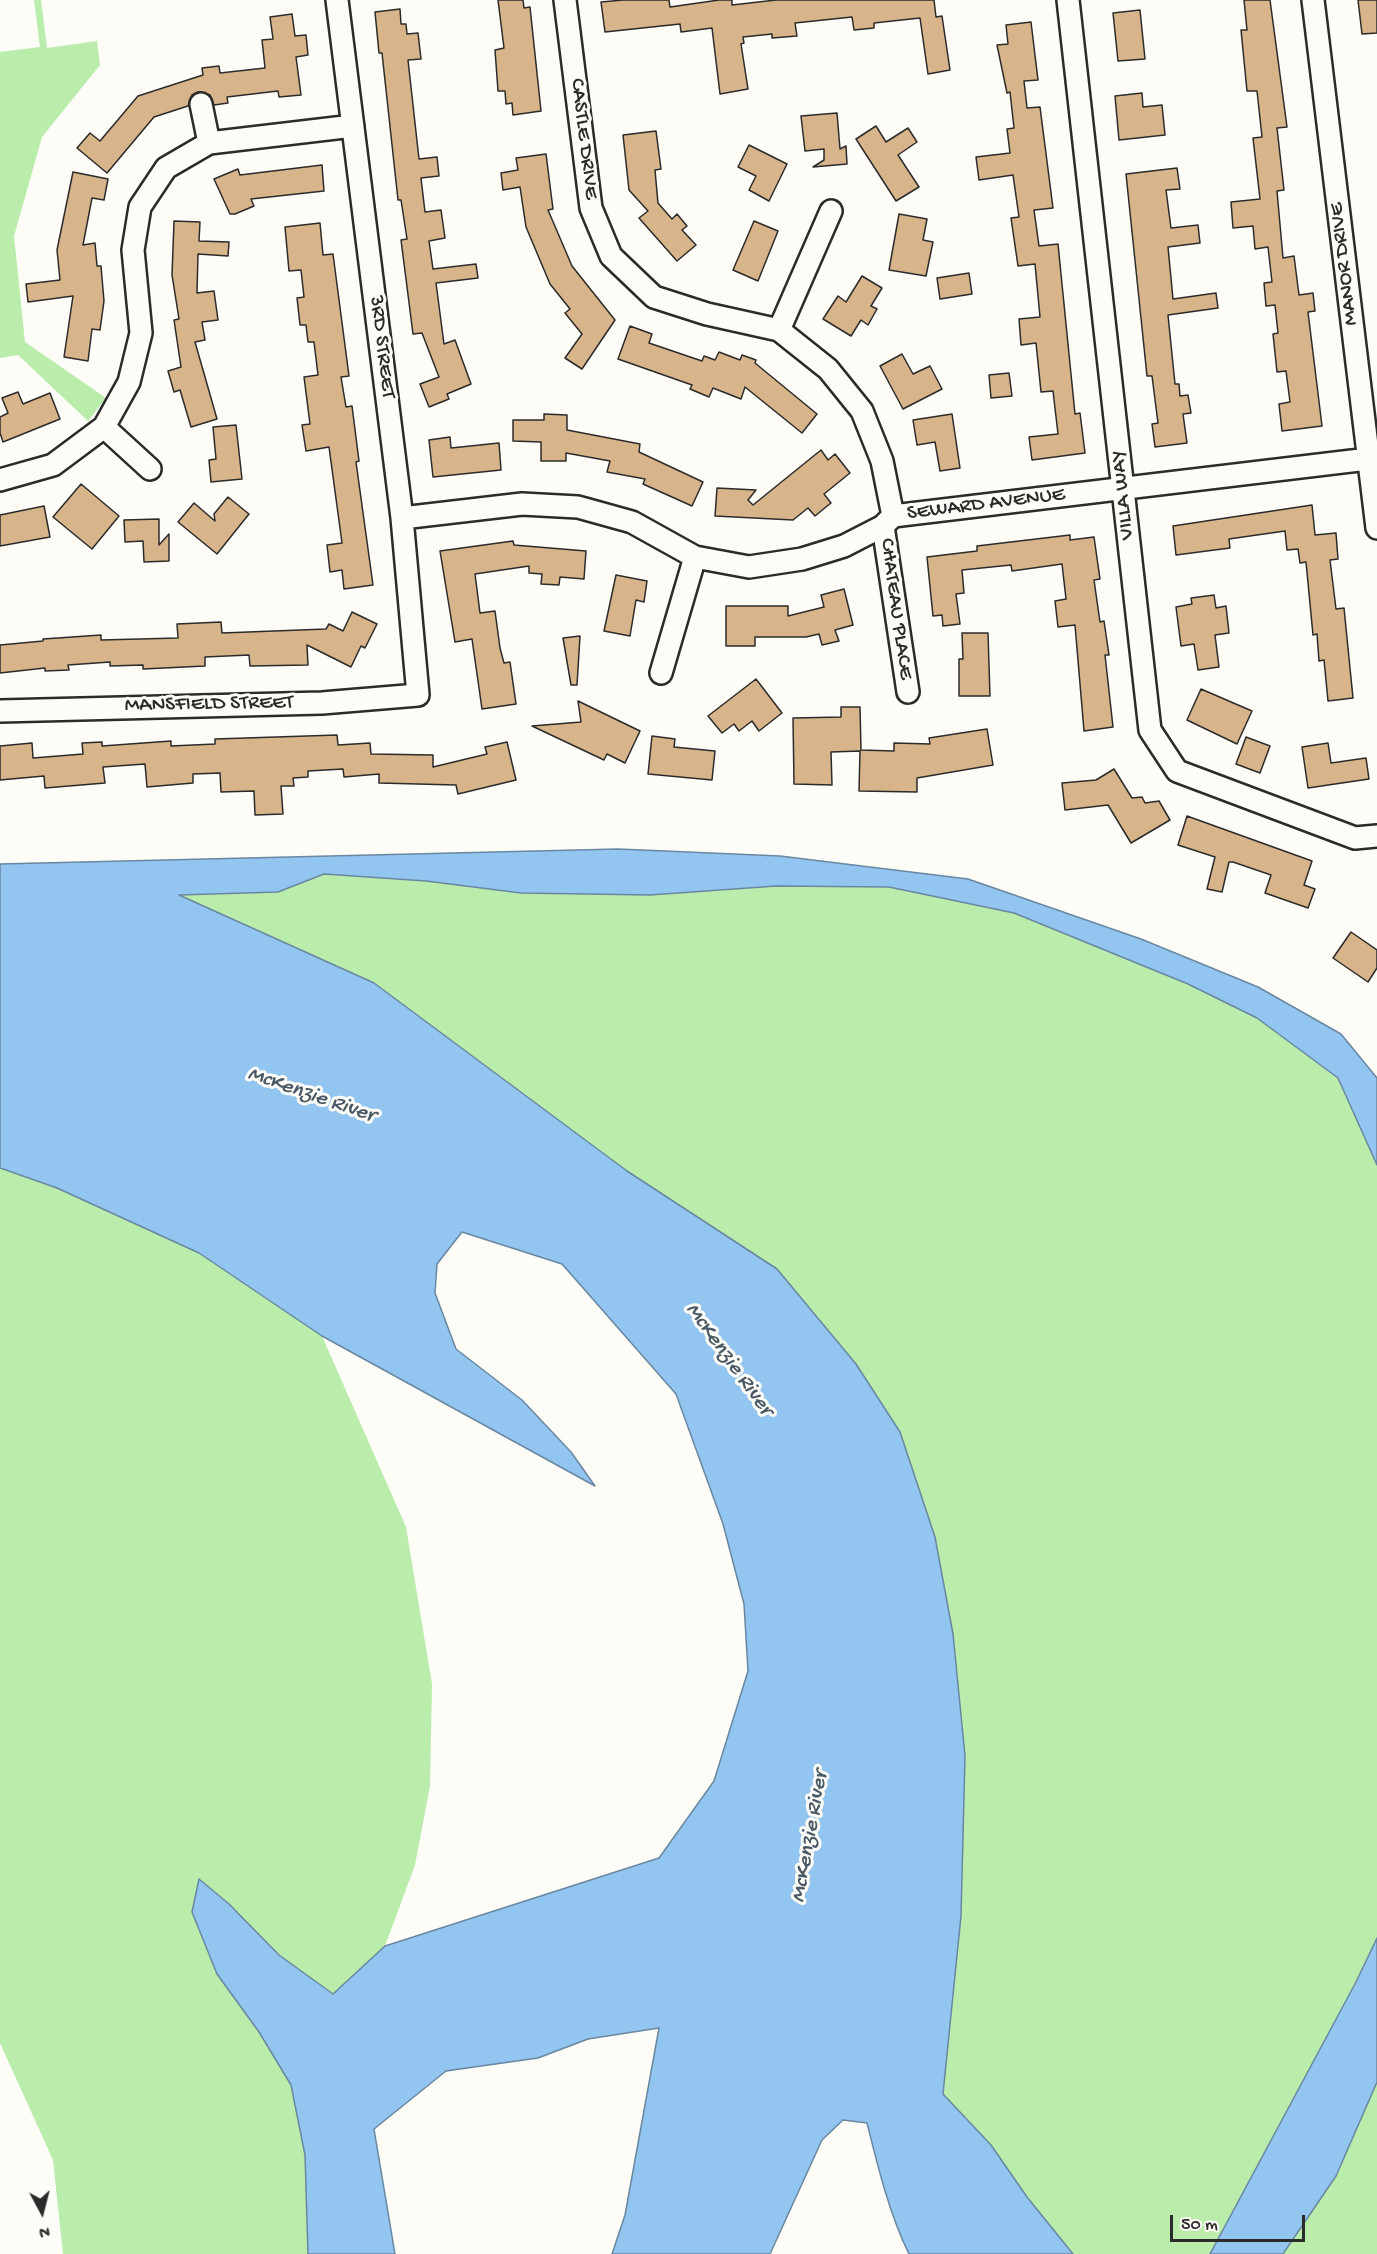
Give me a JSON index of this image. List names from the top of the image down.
{
  "streets": {
    "street": [
      "CASTLE DRIVE",
      "MANOR DRIVE",
      "3RD STREET",
      "VILLA WAY",
      "SEWARD AVENUE",
      "CHATEAU PLACE",
      "MANSFIELD STREET"
    ]
  },
  "crossings": [
    ["CASTLE DRIVE", "SEWARD AVENUE"],
    ["CASTLE DRIVE", "CHATEAU PLACE"],
    ["MANOR DRIVE", "SEWARD AVENUE"],
    ["3RD STREET", "SEWARD AVENUE"],
    ["3RD STREET", "MANSFIELD STREET"],
    ["VILLA WAY", "SEWARD AVENUE"],
    ["SEWARD AVENUE", "CHATEAU PLACE"]
  ],
  "water": ["McKenzie River"],
  "scale_bar": "50 m",
  "north": "bottom"
}
